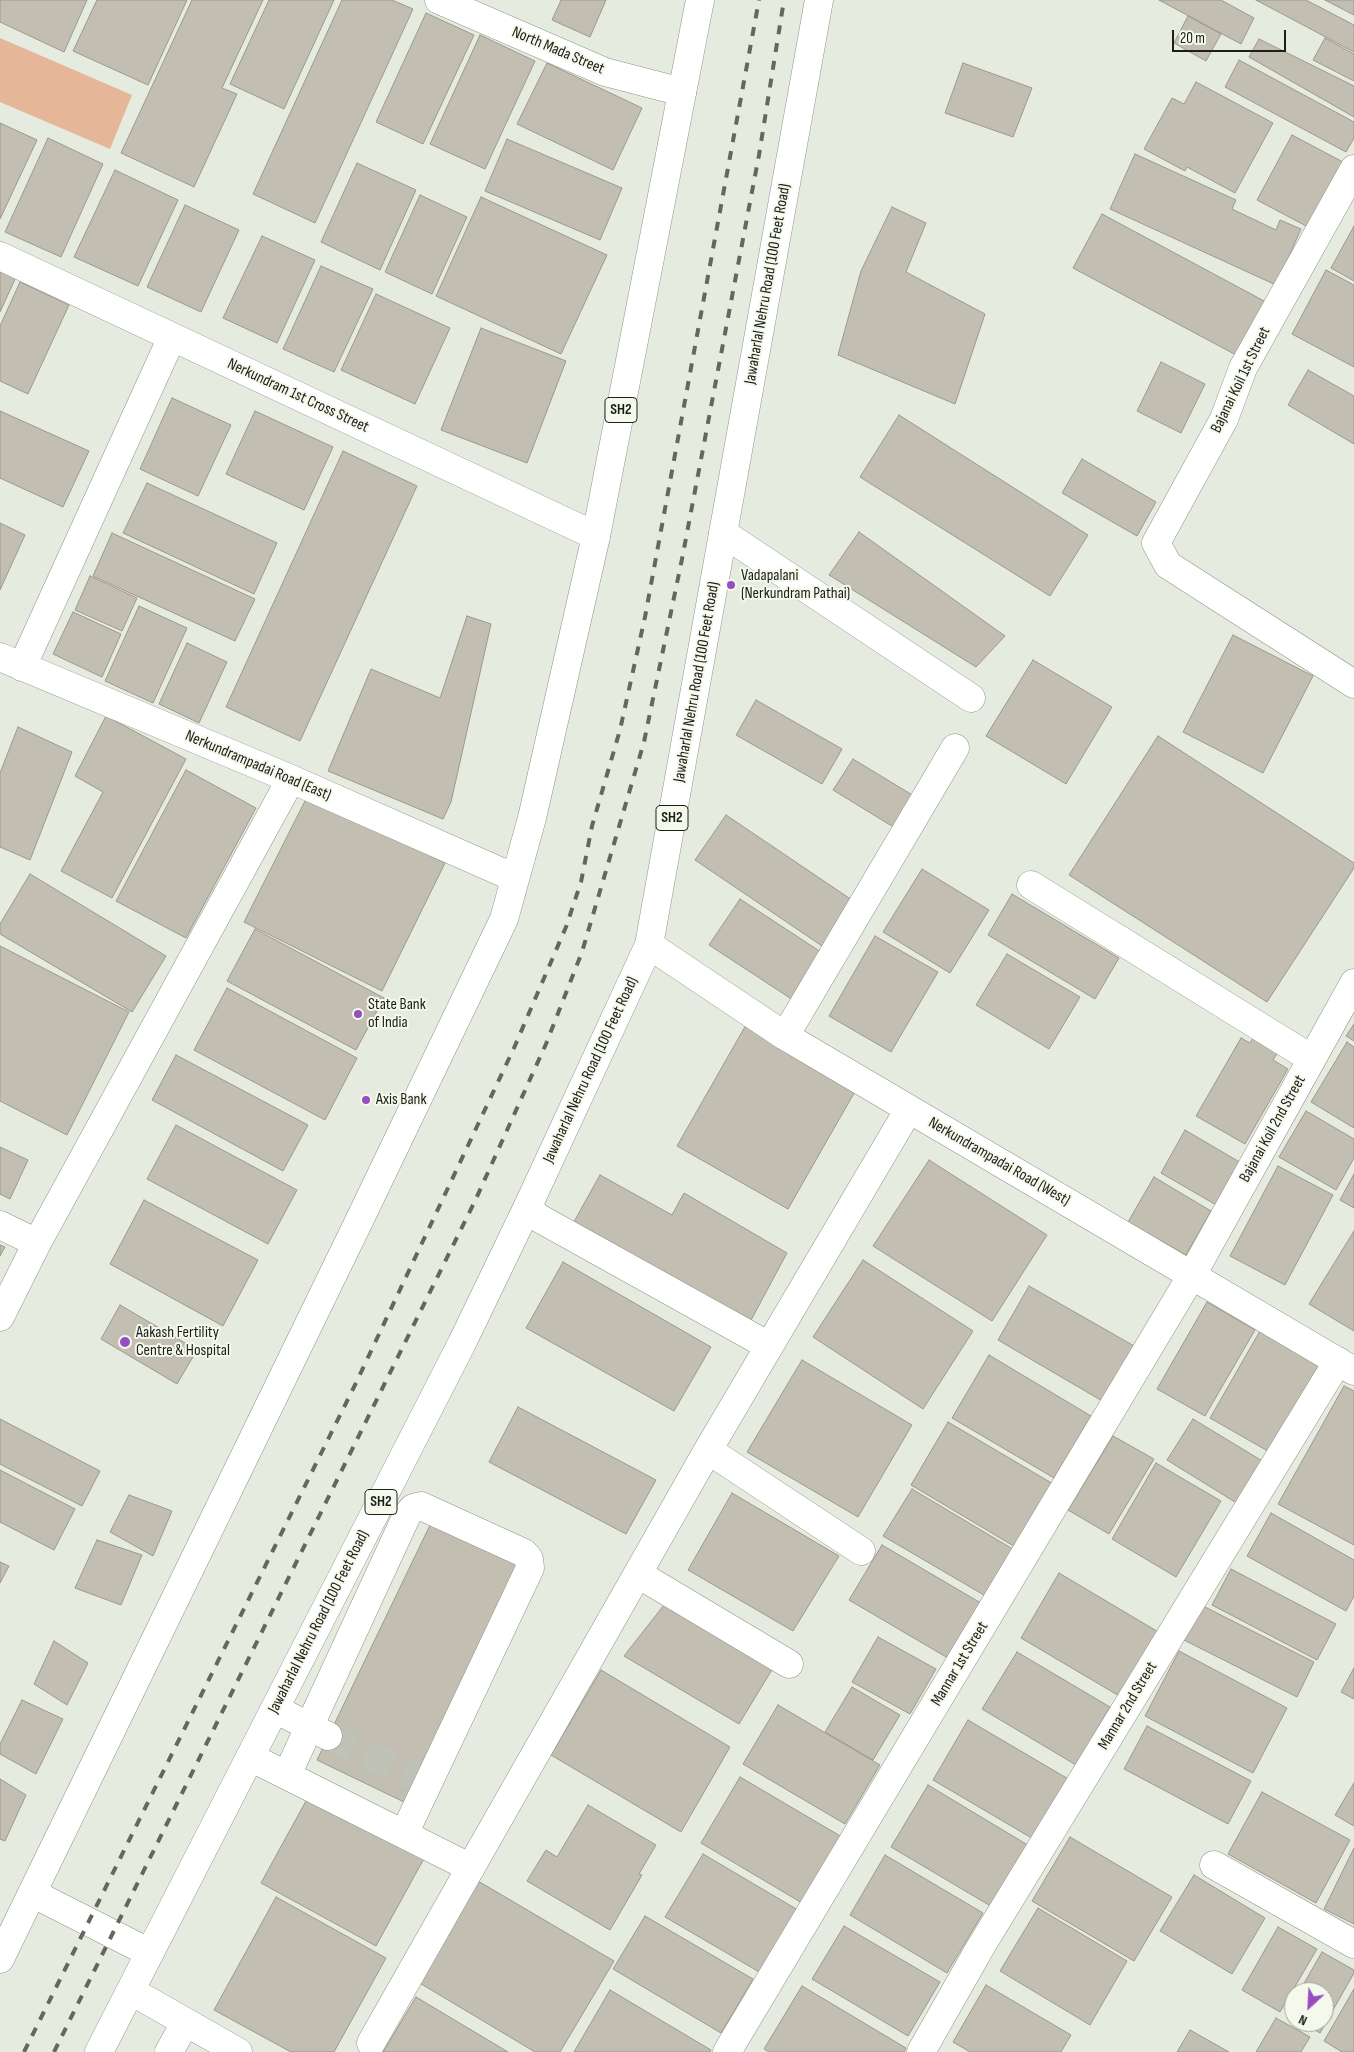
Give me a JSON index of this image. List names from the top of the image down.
{
  "streets": {
    "street": [
      "North Mada Street",
      "Jawaharlal Nehru Road (100 Feet Road)",
      "Bajanai Koil 1st Street",
      "Nerkundram 1st Cross Street",
      "SH2",
      "Nerkundrampadai Road (East)",
      "Bajanai Koil 2nd Street",
      "Nerkundrampadai Road (West)",
      "Mannar 1st Street",
      "Mannar 2nd Street"
    ]
  },
  "crossings": [
    ["North Mada Street", "SH2"],
    ["Jawaharlal Nehru Road (100 Feet Road)", "Nerkundrampadai Road (West)"],
    ["Nerkundram 1st Cross Street", "SH2"],
    ["SH2", "Nerkundrampadai Road (East)"],
    ["Bajanai Koil 2nd Street", "Nerkundrampadai Road (West)"],
    ["Bajanai Koil 2nd Street", "Mannar 1st Street"],
    ["Nerkundrampadai Road (West)", "Mannar 1st Street"],
    ["Nerkundrampadai Road (West)", "Mannar 2nd Street"]
  ],
  "places": [
    "Vadapalani (Nerkundram Pathai)",
    "State Bank of India",
    "Axis Bank",
    "Aakash Fertility Centre & Hospital"
  ],
  "scale_bar": "20 m",
  "north": "bottom left"
}
